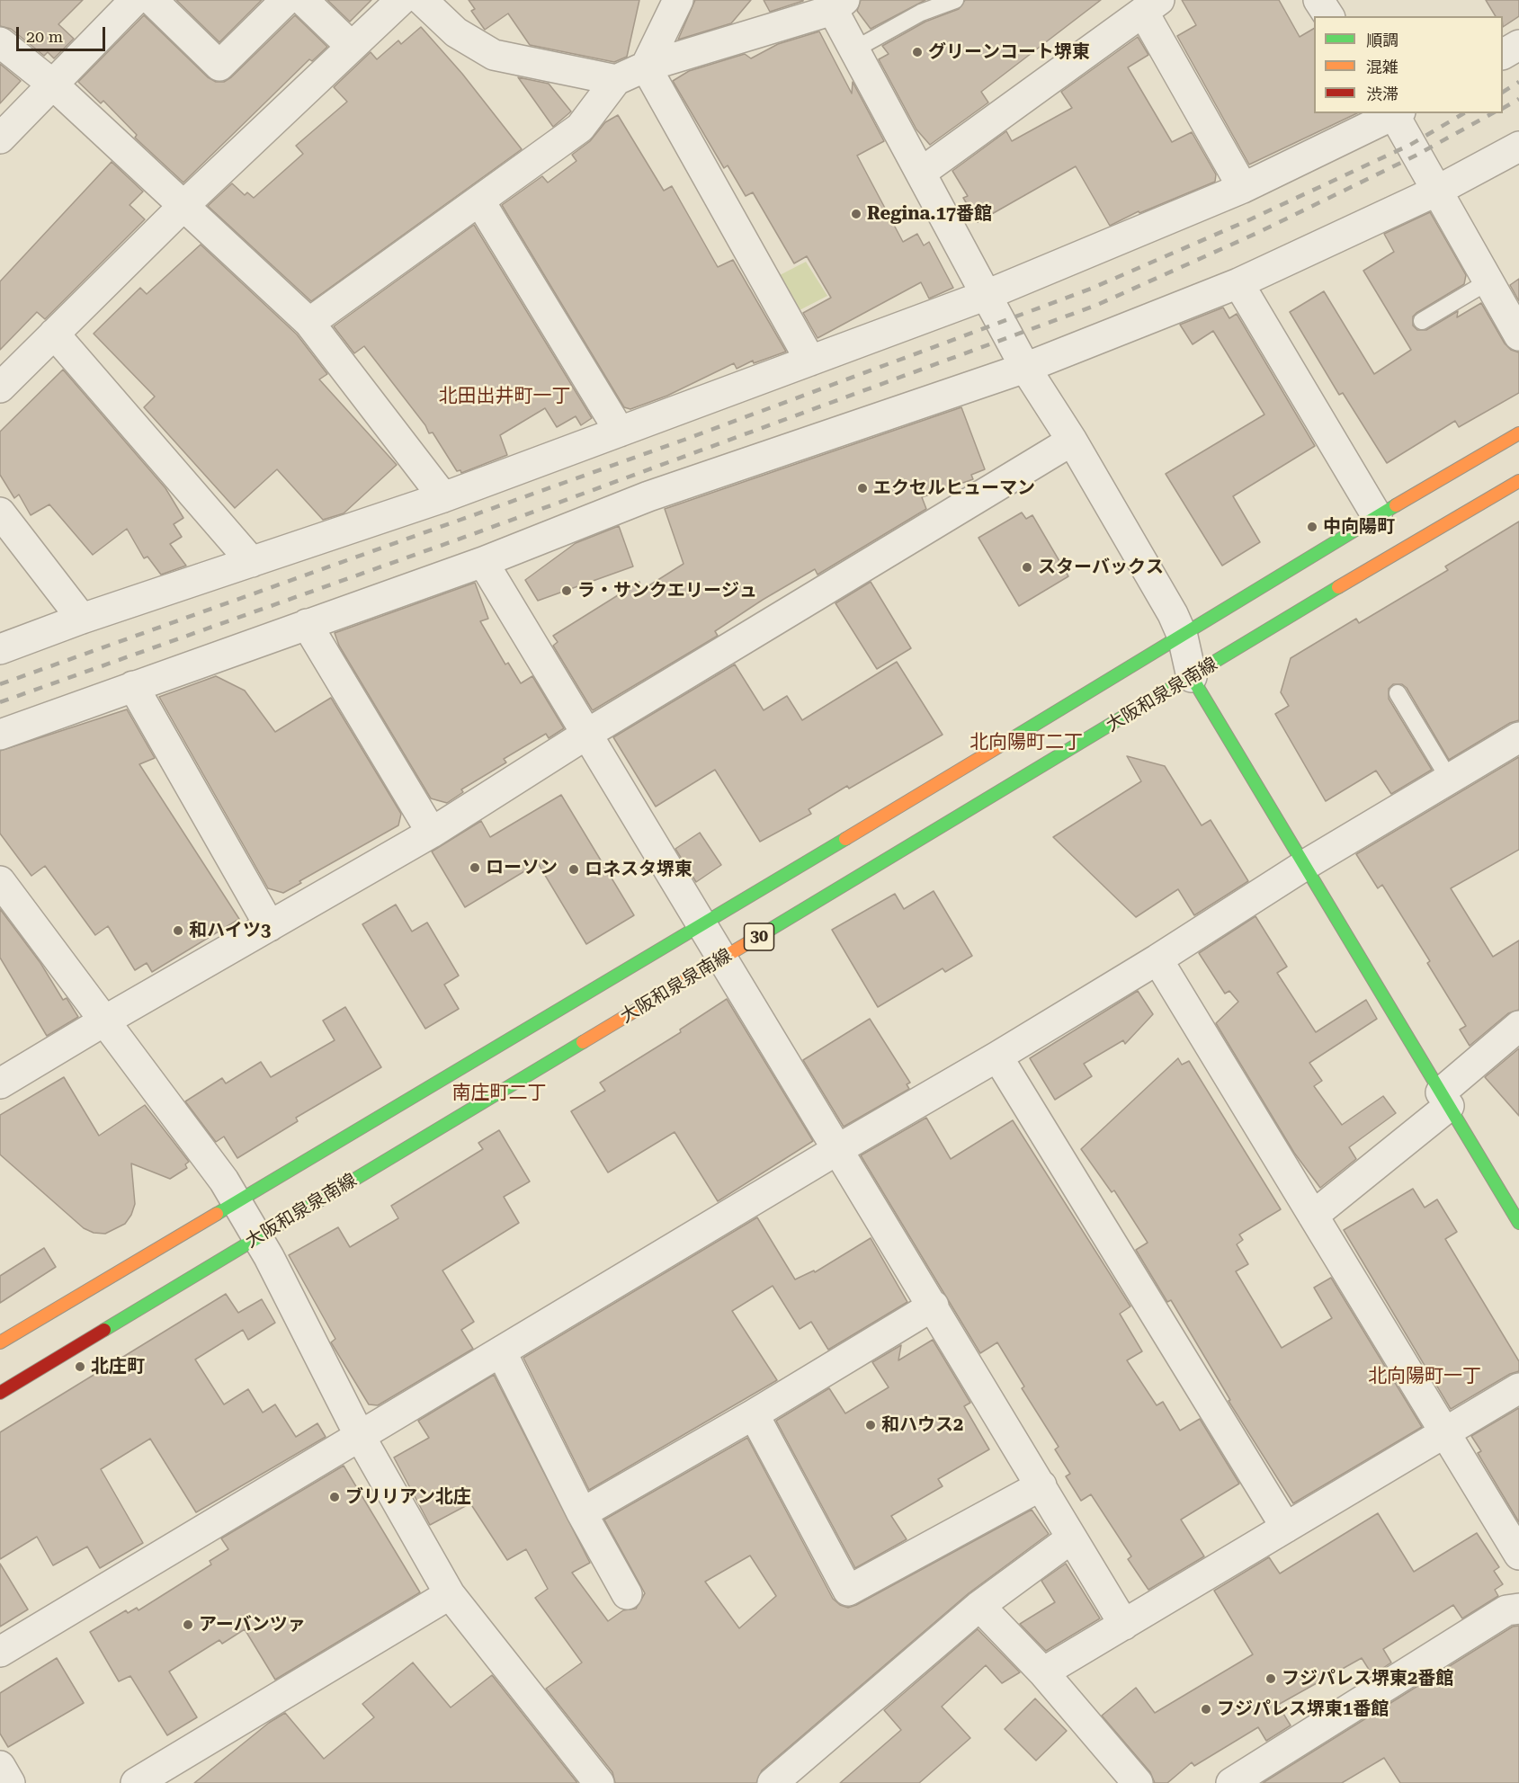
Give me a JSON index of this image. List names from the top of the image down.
{
  "streets": {
    "main road": ["大阪和泉泉南線", "30"]
  },
  "districts": [
    "北田出井町一丁",
    "北向陽町二丁",
    "南庄町二丁",
    "北向陽町一丁"
  ],
  "places": [
    "グリーンコート堺東",
    "Regina.17番館",
    "エクセルヒューマン",
    "中向陽町",
    "スターバックス",
    "ラ・サンクエリージュ",
    "ローソン",
    "ロネスタ堺東",
    "和ハイツ3",
    "北庄町",
    "和ハウス2",
    "ブリリアン北庄",
    "アーバンツァ",
    "フジパレス堺東2番館",
    "フジパレス堺東1番館"
  ],
  "legend": ["順調", "混雑", "渋滞"],
  "scale_bar": "20 m"
}
